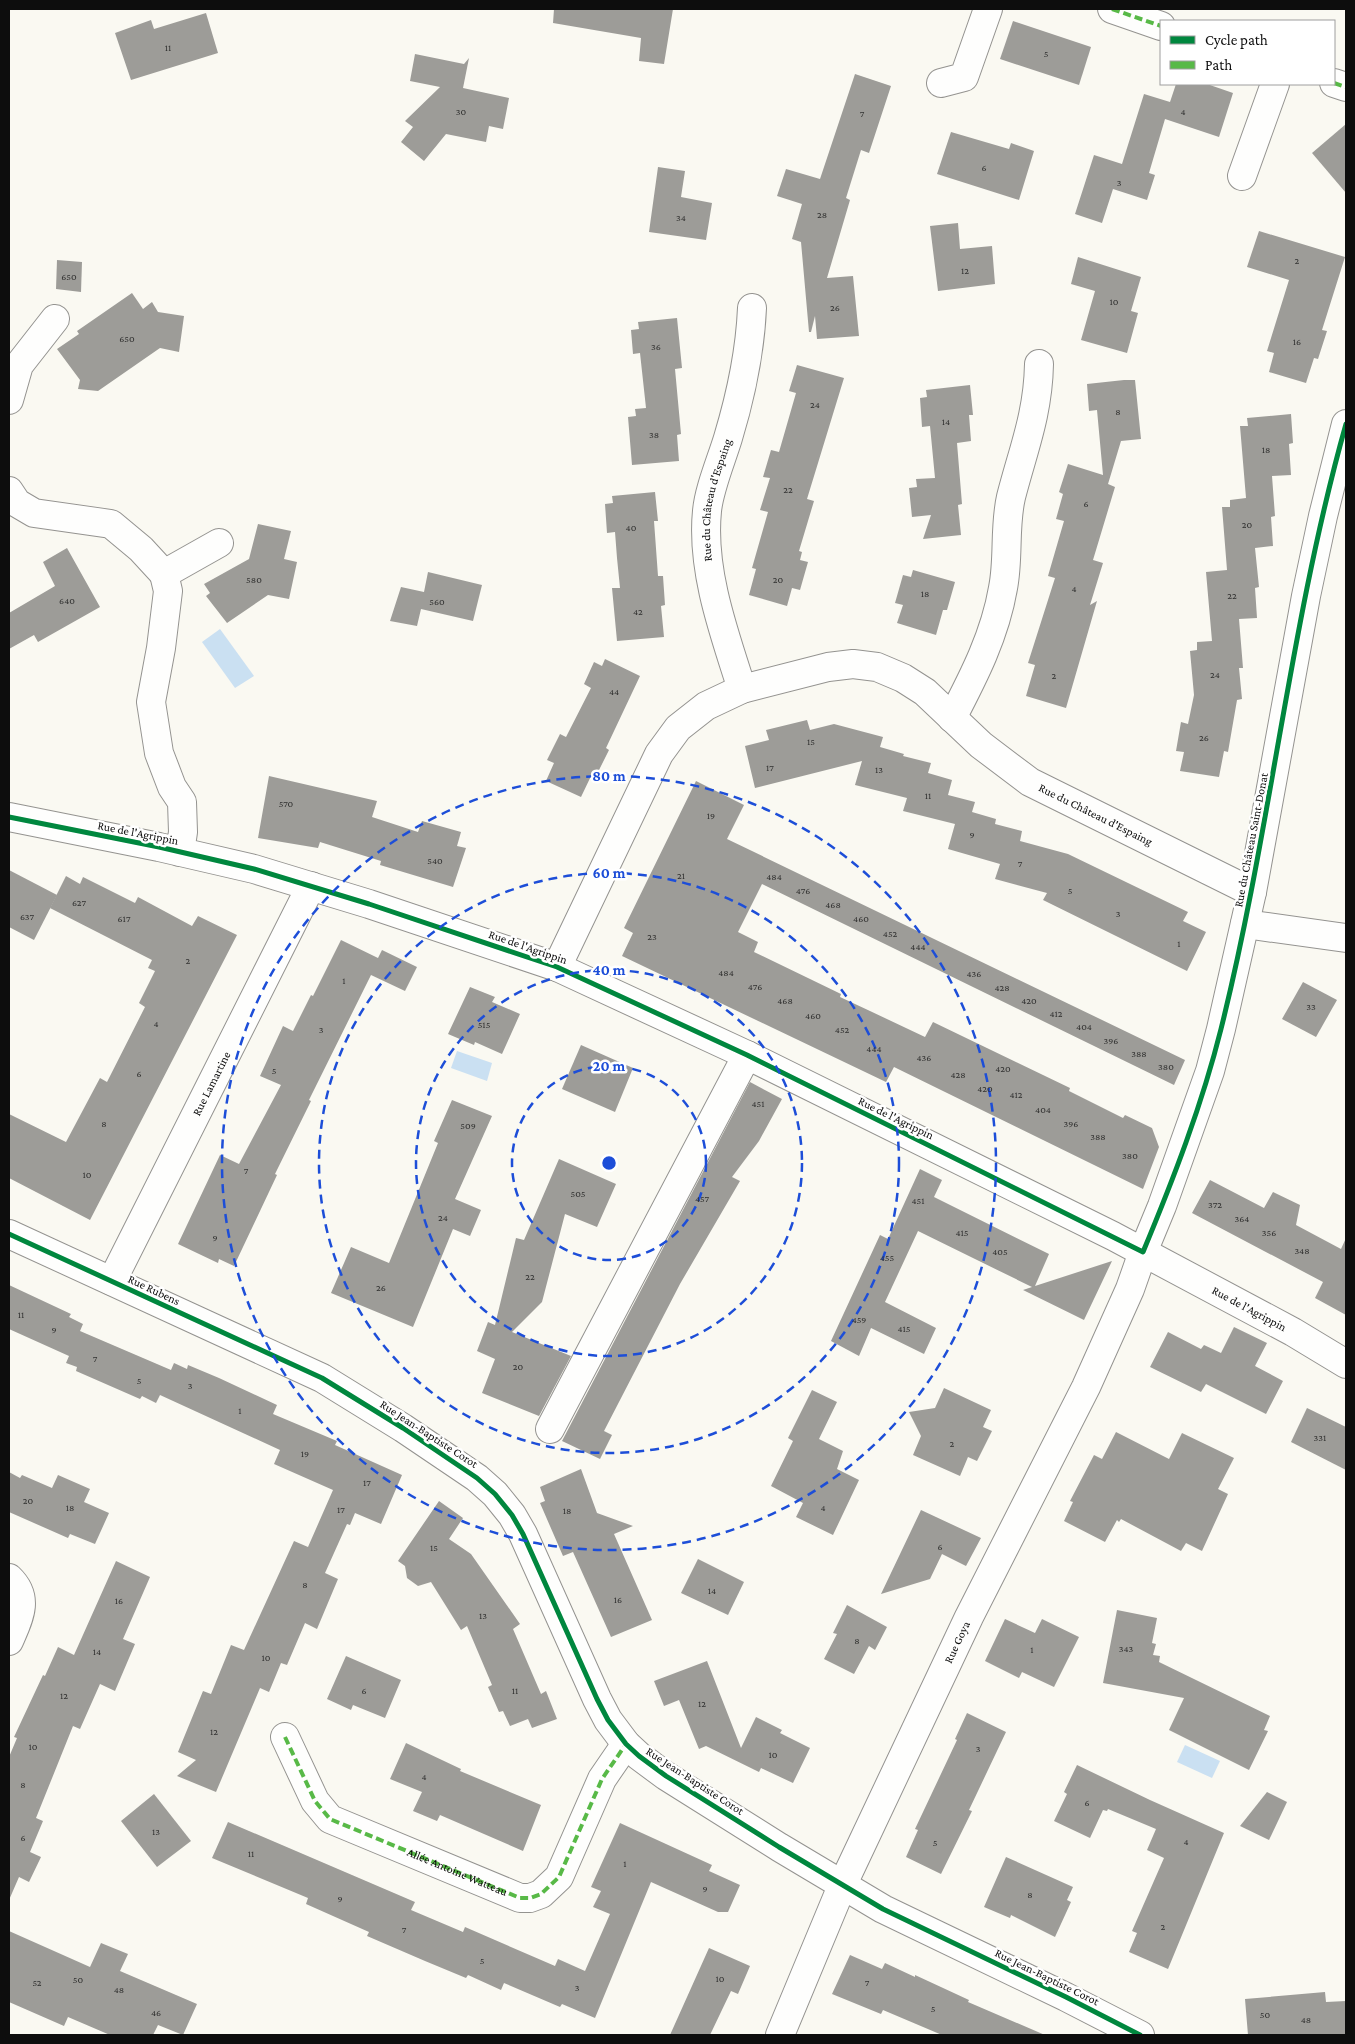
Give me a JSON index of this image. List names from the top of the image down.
{
  "streets": {
    "street": [
      "Rue du Château d'Espaing",
      "Rue de l'Agrippin",
      "Rue du Château Saint-Donat",
      "Rue Lamartine",
      "Rue Rubens",
      "Rue Jean-Baptiste Corot",
      "Rue Goya",
      "Allée Antoine Watteau"
    ]
  },
  "crossings": [
    ["Rue du Château d'Espaing", "Rue de l'Agrippin"],
    ["Rue du Château d'Espaing", "Rue du Château Saint-Donat"],
    ["Rue de l'Agrippin", "Rue du Château Saint-Donat"],
    ["Rue de l'Agrippin", "Rue Lamartine"],
    ["Rue de l'Agrippin", "Rue Goya"],
    ["Rue du Château Saint-Donat", "Rue Goya"],
    ["Rue Lamartine", "Rue Rubens"],
    ["Rue Rubens", "Rue Jean-Baptiste Corot"],
    ["Rue Jean-Baptiste Corot", "Rue Goya"],
    ["Rue Jean-Baptiste Corot", "Allée Antoine Watteau"]
  ],
  "house_numbers": [
    "11",
    "5",
    "30",
    "4",
    "7",
    "6",
    "3",
    "28",
    "34",
    "2",
    "12",
    "650",
    "10",
    "26",
    "650",
    "16",
    "36",
    "24",
    "8",
    "14",
    "38",
    "18",
    "22",
    "6",
    "20",
    "40",
    "580",
    "20",
    "4",
    "18",
    "22",
    "640",
    "560",
    "42",
    "24",
    "2",
    "44",
    "26",
    "15",
    "17",
    "13",
    "11",
    "570",
    "19",
    "9",
    "540",
    "7",
    "21",
    "484",
    "476",
    "5",
    "627",
    "468",
    "3",
    "637",
    "617",
    "460",
    "452",
    "23",
    "1",
    "444",
    "2",
    "484",
    "436",
    "1",
    "476",
    "428",
    "468",
    "420",
    "33",
    "412",
    "460",
    "4",
    "515",
    "404",
    "3",
    "452",
    "396",
    "444",
    "388",
    "436",
    "380",
    "420",
    "5",
    "6",
    "428",
    "420",
    "412",
    "451",
    "404",
    "8",
    "396",
    "509",
    "388",
    "380",
    "7",
    "10",
    "505",
    "457",
    "451",
    "372",
    "24",
    "364",
    "415",
    "356",
    "9",
    "348",
    "405",
    "455",
    "22",
    "26",
    "11",
    "459",
    "415",
    "9",
    "7",
    "20",
    "5",
    "3",
    "1",
    "331",
    "2",
    "19",
    "17",
    "20",
    "18",
    "4",
    "17",
    "18",
    "6",
    "15",
    "8",
    "14",
    "16",
    "16",
    "13",
    "8",
    "343",
    "1",
    "14",
    "10",
    "6",
    "11",
    "12",
    "12",
    "12",
    "10",
    "3",
    "10",
    "4",
    "8",
    "6",
    "13",
    "6",
    "4",
    "5",
    "11",
    "1",
    "9",
    "8",
    "9",
    "2",
    "7",
    "5",
    "10",
    "50",
    "52",
    "7",
    "3",
    "48",
    "5",
    "46",
    "50",
    "48"
  ],
  "legend": ["Cycle path", "Path"],
  "rings": [
    "80 m",
    "60 m",
    "40 m",
    "20 m"
  ]
}
